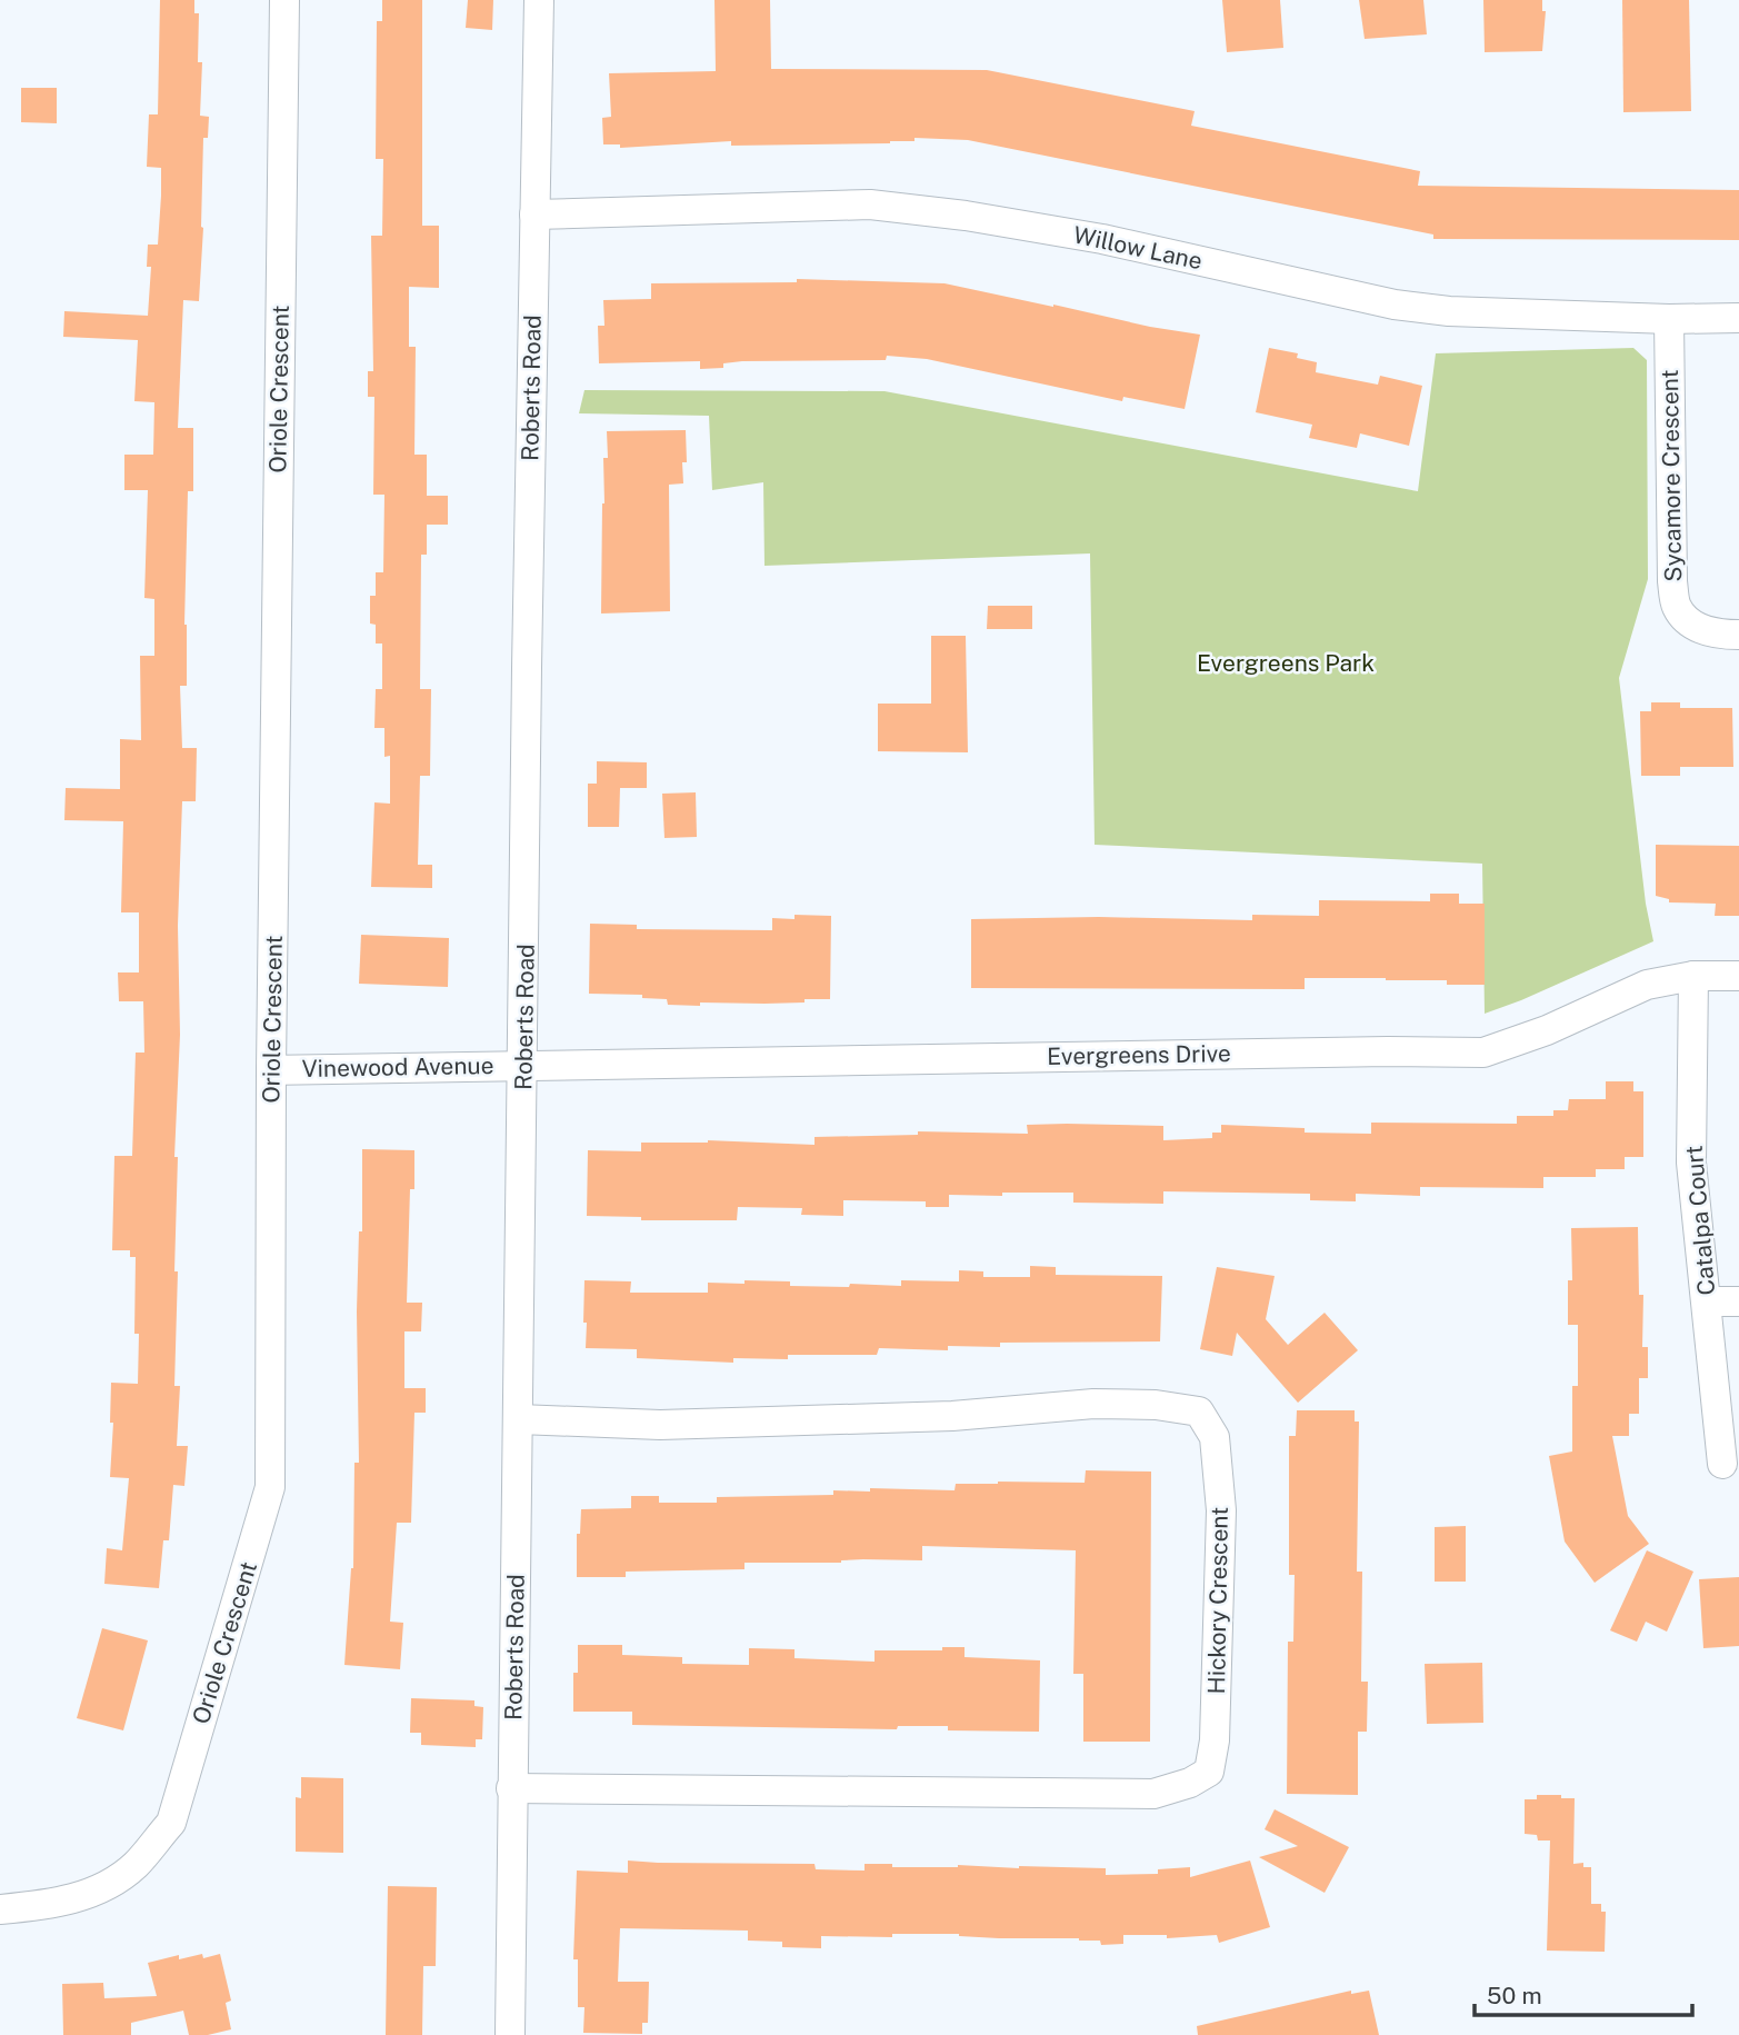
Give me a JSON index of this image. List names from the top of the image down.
{
  "streets": {
    "street": [
      "Willow Lane",
      "Roberts Road",
      "Oriole Crescent",
      "Sycamore Crescent",
      "Evergreens Drive",
      "Vinewood Avenue",
      "Catalpa Court",
      "Hickory Crescent"
    ]
  },
  "crossings": [
    ["Willow Lane", "Roberts Road"],
    ["Willow Lane", "Sycamore Crescent"],
    ["Roberts Road", "Evergreens Drive"],
    ["Roberts Road", "Vinewood Avenue"],
    ["Roberts Road", "Hickory Crescent"],
    ["Oriole Crescent", "Vinewood Avenue"],
    ["Evergreens Drive", "Vinewood Avenue"],
    ["Evergreens Drive", "Catalpa Court"]
  ],
  "parks": ["Evergreens Park"],
  "scale_bar": "50 m"
}
